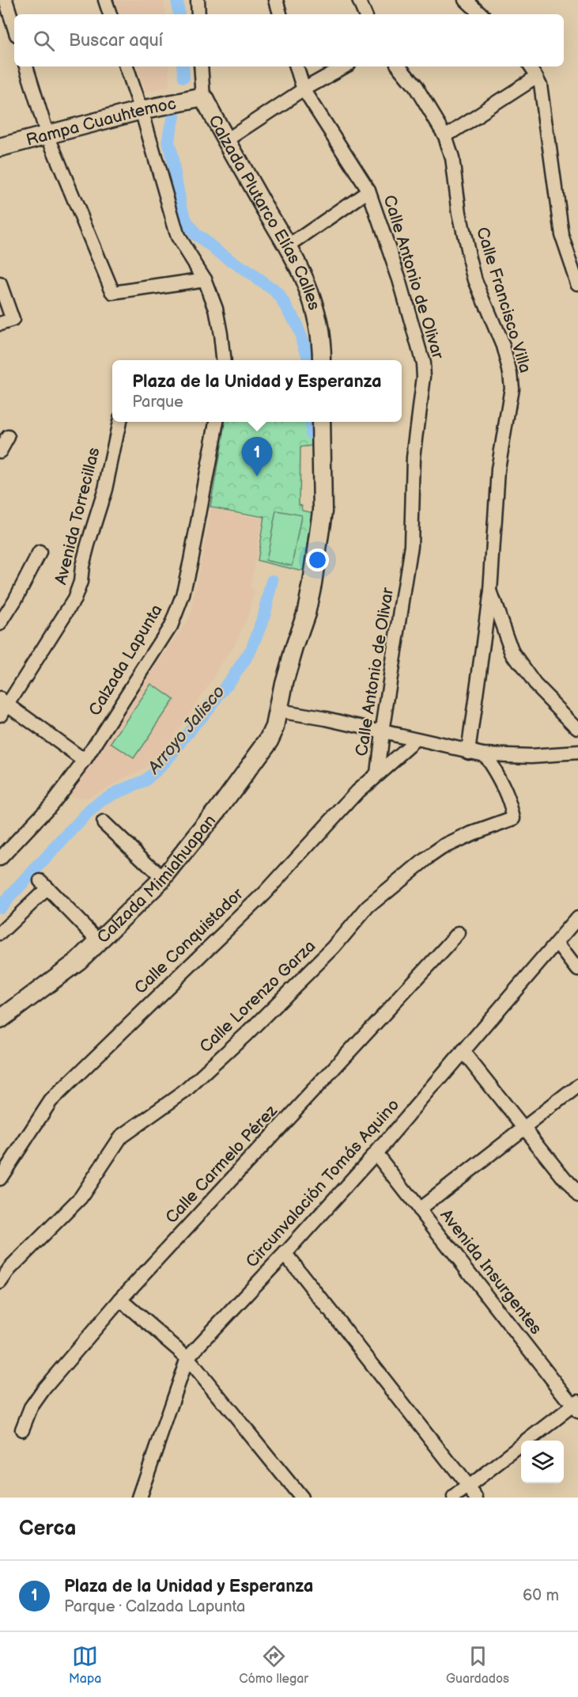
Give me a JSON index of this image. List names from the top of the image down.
{
  "streets": {
    "main road": ["Rampa Cuauhtemoc", "Calzada Plutarco Elías Calles", "Calzada Mimiahuapan"],
    "street": [
      "Calle Antonio de Olivar",
      "Calle Francisco Villa",
      "Avenida Torrecillas",
      "Calzada Lapunta",
      "Calle Conquistador",
      "Calle Lorenzo Garza",
      "Calle Carmelo Pérez",
      "Circunvalación Tomás Aquino",
      "Avenida Insurgentes"
    ]
  },
  "crossings": [
    ["Rampa Cuauhtemoc", "Calzada Plutarco Elías Calles"],
    ["Calle Antonio de Olivar", "Calle Conquistador"],
    ["Circunvalación Tomás Aquino", "Avenida Insurgentes"]
  ],
  "water": ["Arroyo Jalisco"],
  "page": {
    "search": "Buscar aquí",
    "popup": ["Plaza de la Unidad y Esperanza", "Parque"],
    "pins": "1",
    "heading": "Cerca",
    "list": [
      {
        "mark": "1",
        "name": "Plaza de la Unidad y Esperanza",
        "note": "Parque · Calzada Lapunta",
        "value": "60 m"
      }
    ],
    "nav": ["Mapa", "Cómo llegar", "Guardados"]
  }
}
